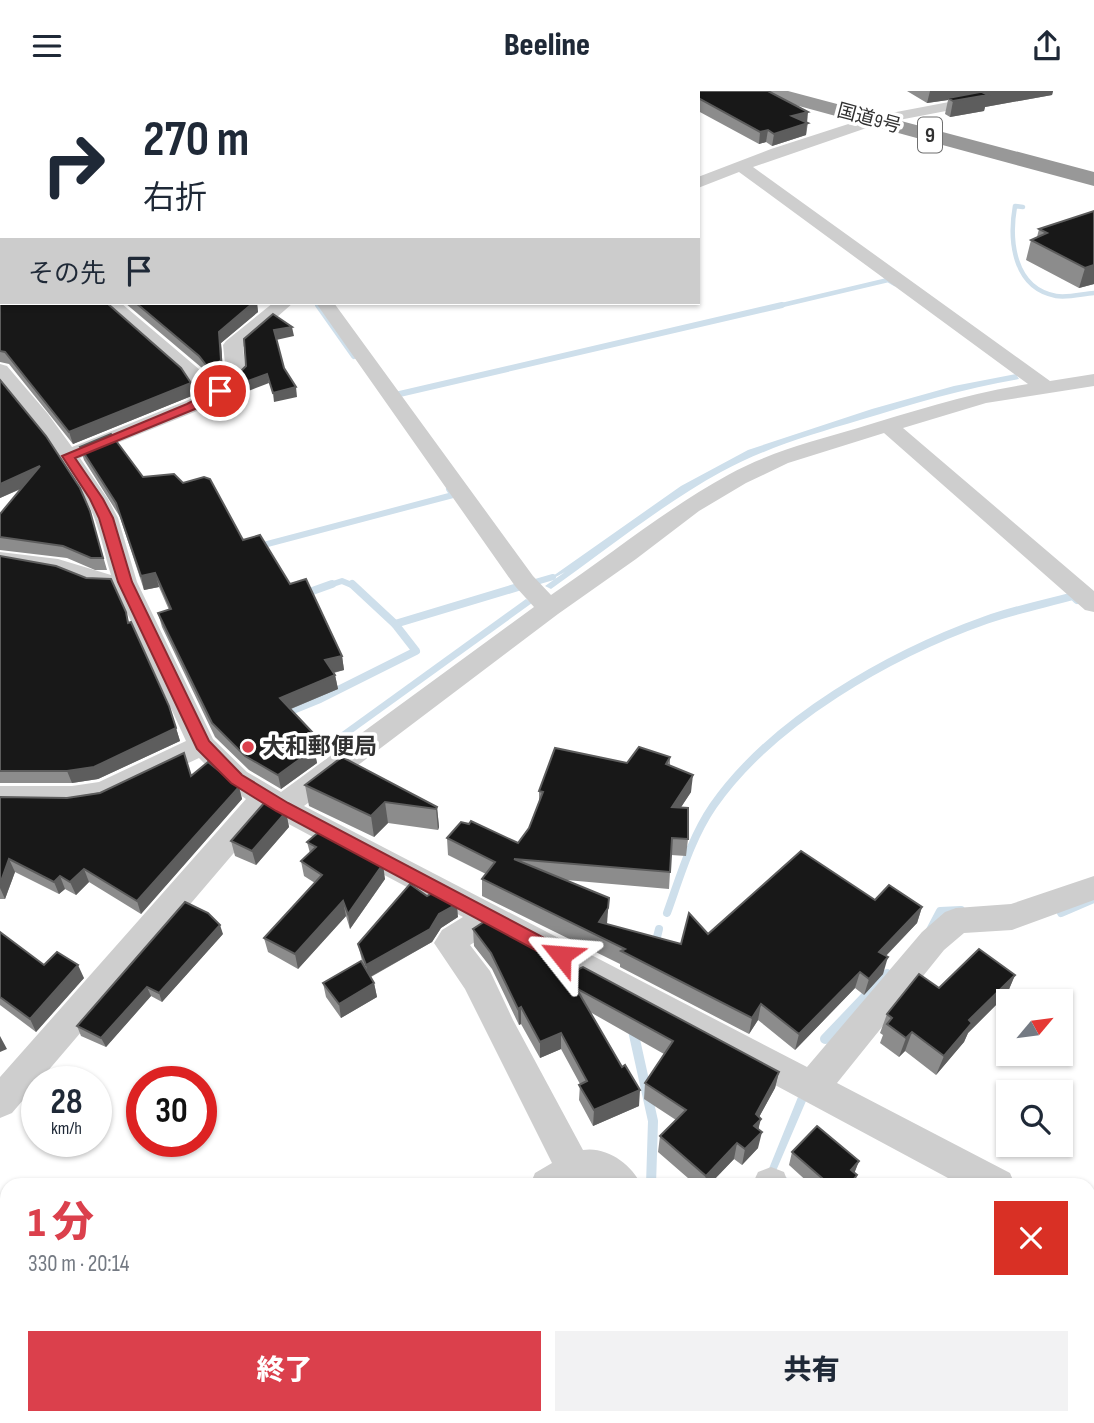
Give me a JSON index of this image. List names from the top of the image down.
{
  "streets": {
    "highway": ["国道9号", "9"]
  },
  "places": ["大和郵便局"],
  "north": "top right",
  "page": {
    "header": "Beeline",
    "turn": ["270 m", "右折"],
    "then": "その先",
    "speed": "28 km/h",
    "limit": "30",
    "heading": ["1 分", "330 m · 20:14"],
    "buttons": ["終了", "共有"]
  }
}
